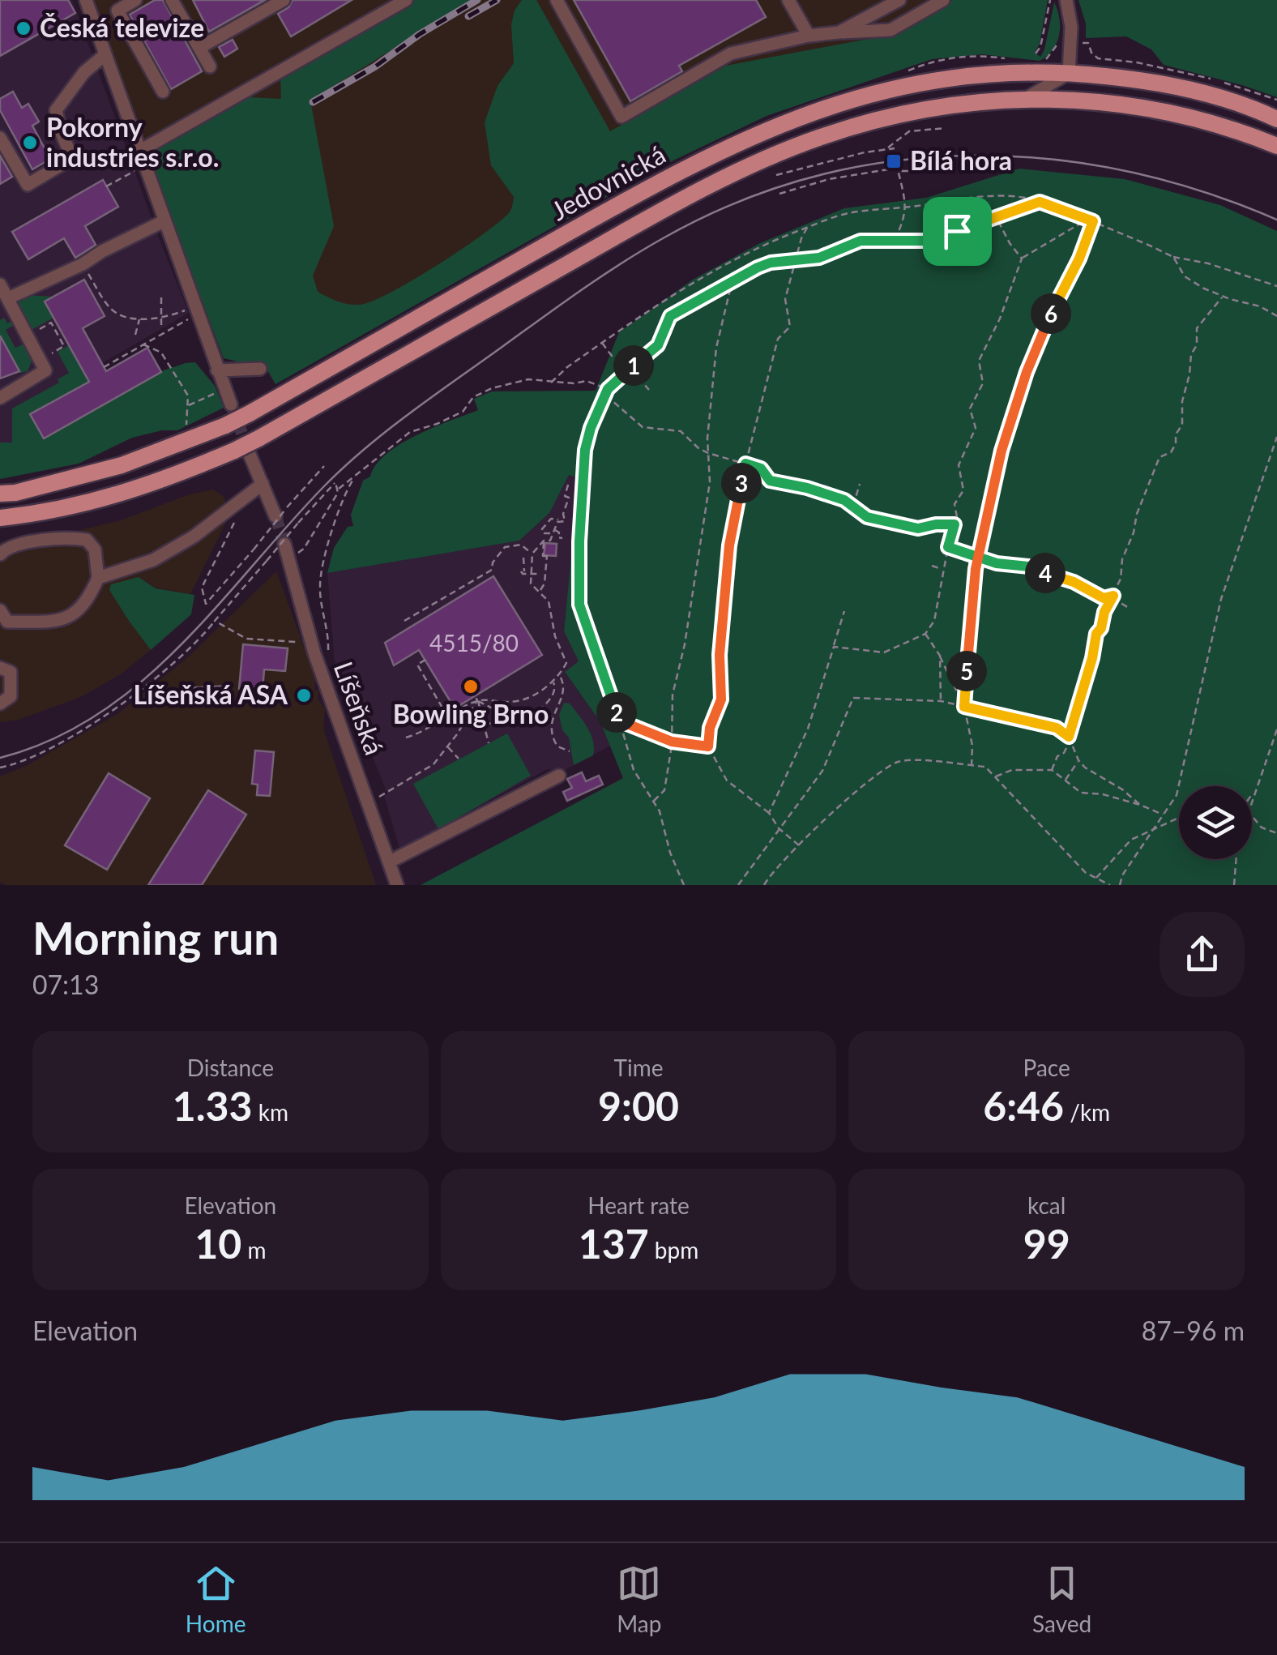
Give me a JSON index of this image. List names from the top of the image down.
{
  "streets": {
    "main road": ["Jedovnická"],
    "street": ["Líšeňská"]
  },
  "places": {
    "other": [
      "Česká televize",
      "Pokorny industries s.r.o.",
      "Bowling Brno",
      "Líšeňská ASA"
    ],
    "transit": ["Bílá hora"]
  },
  "house_numbers": ["4515/80"],
  "page": {
    "pins": [
      "6",
      "1",
      "3",
      "4",
      "5",
      "2"
    ],
    "heading": ["Morning run", "07:13"],
    "stats": [
      ["Distance", "1.33 km"],
      ["Time", "9:00"],
      ["Pace", "6:46 /km"],
      ["Elevation", "10 m"],
      ["Heart rate", "137 bpm"],
      ["kcal", "99"]
    ],
    "chart": ["Elevation", "87–96 m"],
    "tabs": ["Home", "Map", "Saved"]
  }
}
